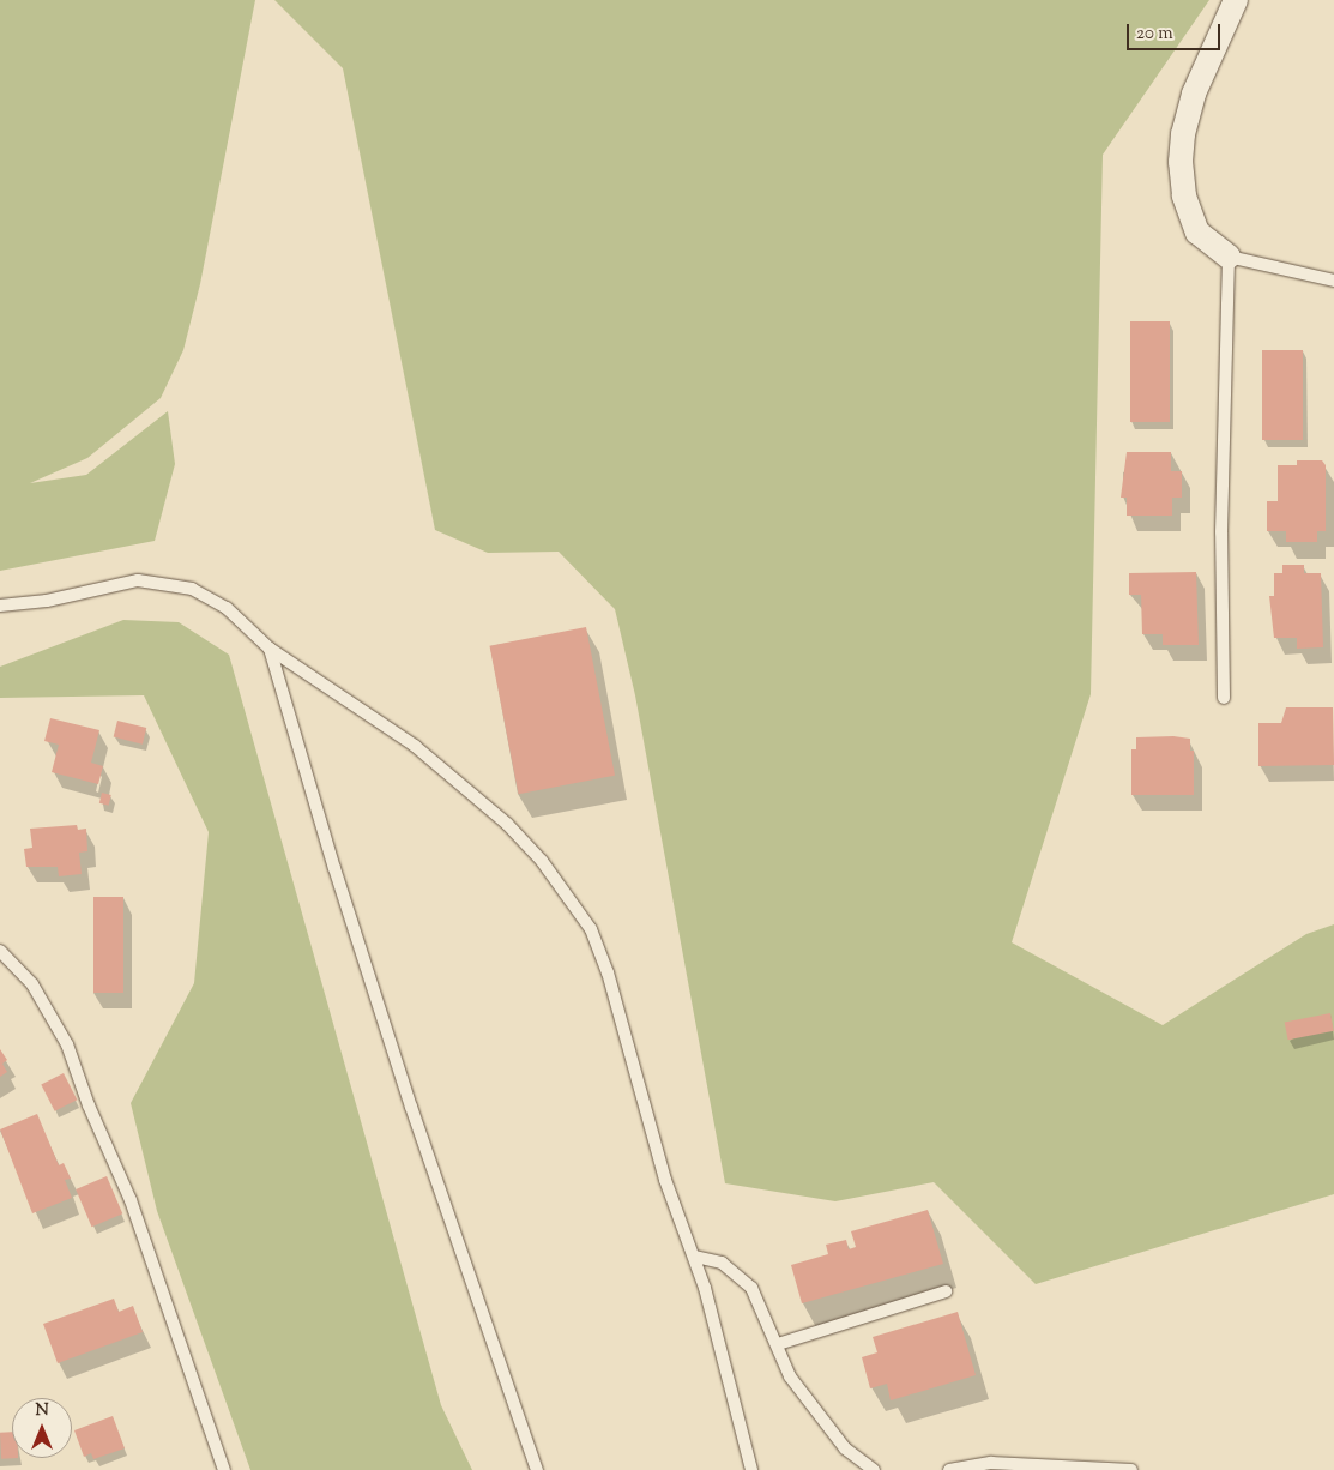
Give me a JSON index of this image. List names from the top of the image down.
{
  "scale_bar": "20 m",
  "north": "top"
}
